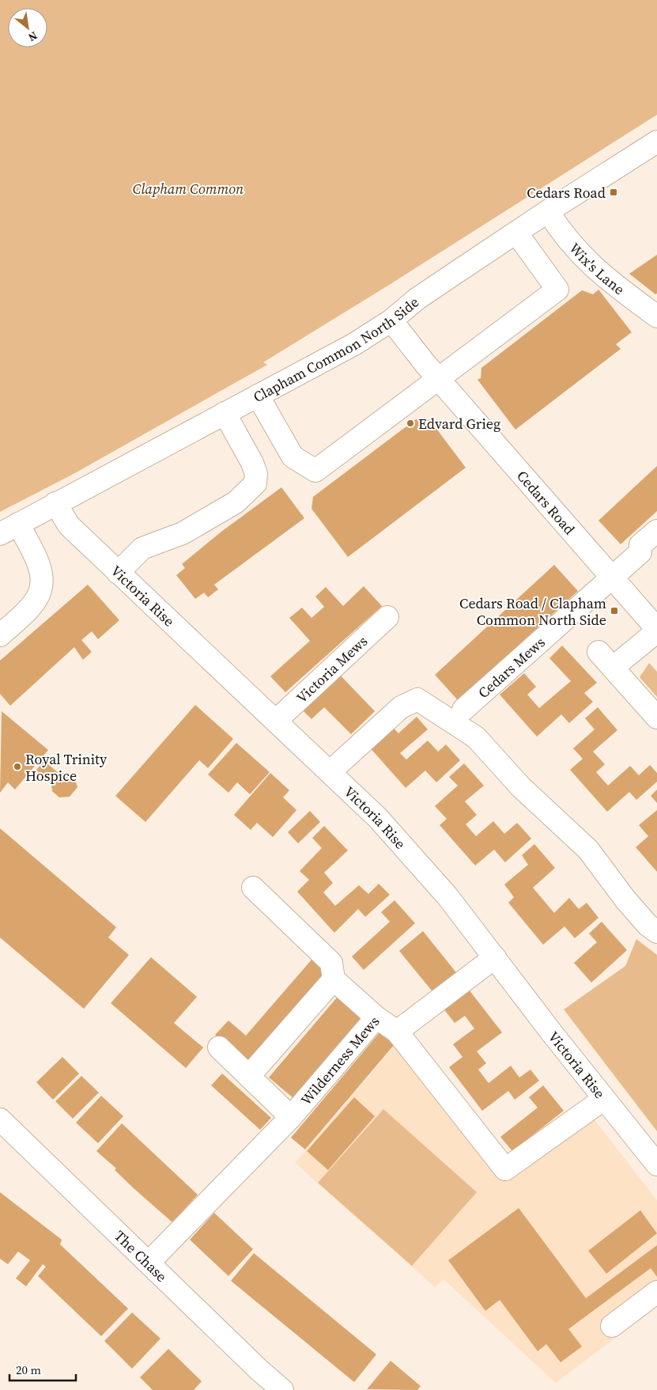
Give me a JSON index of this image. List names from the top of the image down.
{
  "streets": {
    "main road": [
      "Wix's Lane",
      "Clapham Common North Side",
      "Cedars Road",
      "Victoria Rise",
      "Cedars Mews",
      "Victoria Mews",
      "Wilderness Mews",
      "The Chase"
    ]
  },
  "crossings": [
    ["Wix's Lane", "Clapham Common North Side"],
    ["Clapham Common North Side", "Cedars Road"],
    ["Clapham Common North Side", "Victoria Rise"],
    ["Cedars Road", "Cedars Mews"],
    ["Victoria Rise", "Victoria Mews"],
    ["Wilderness Mews", "The Chase"]
  ],
  "parks": ["Clapham Common"],
  "places": {
    "transit": ["Cedars Road", "Cedars Road / Clapham Common North Side"],
    "other": ["Edvard Grieg", "Royal Trinity Hospice"]
  },
  "scale_bar": "20 m",
  "north": "bottom right"
}
